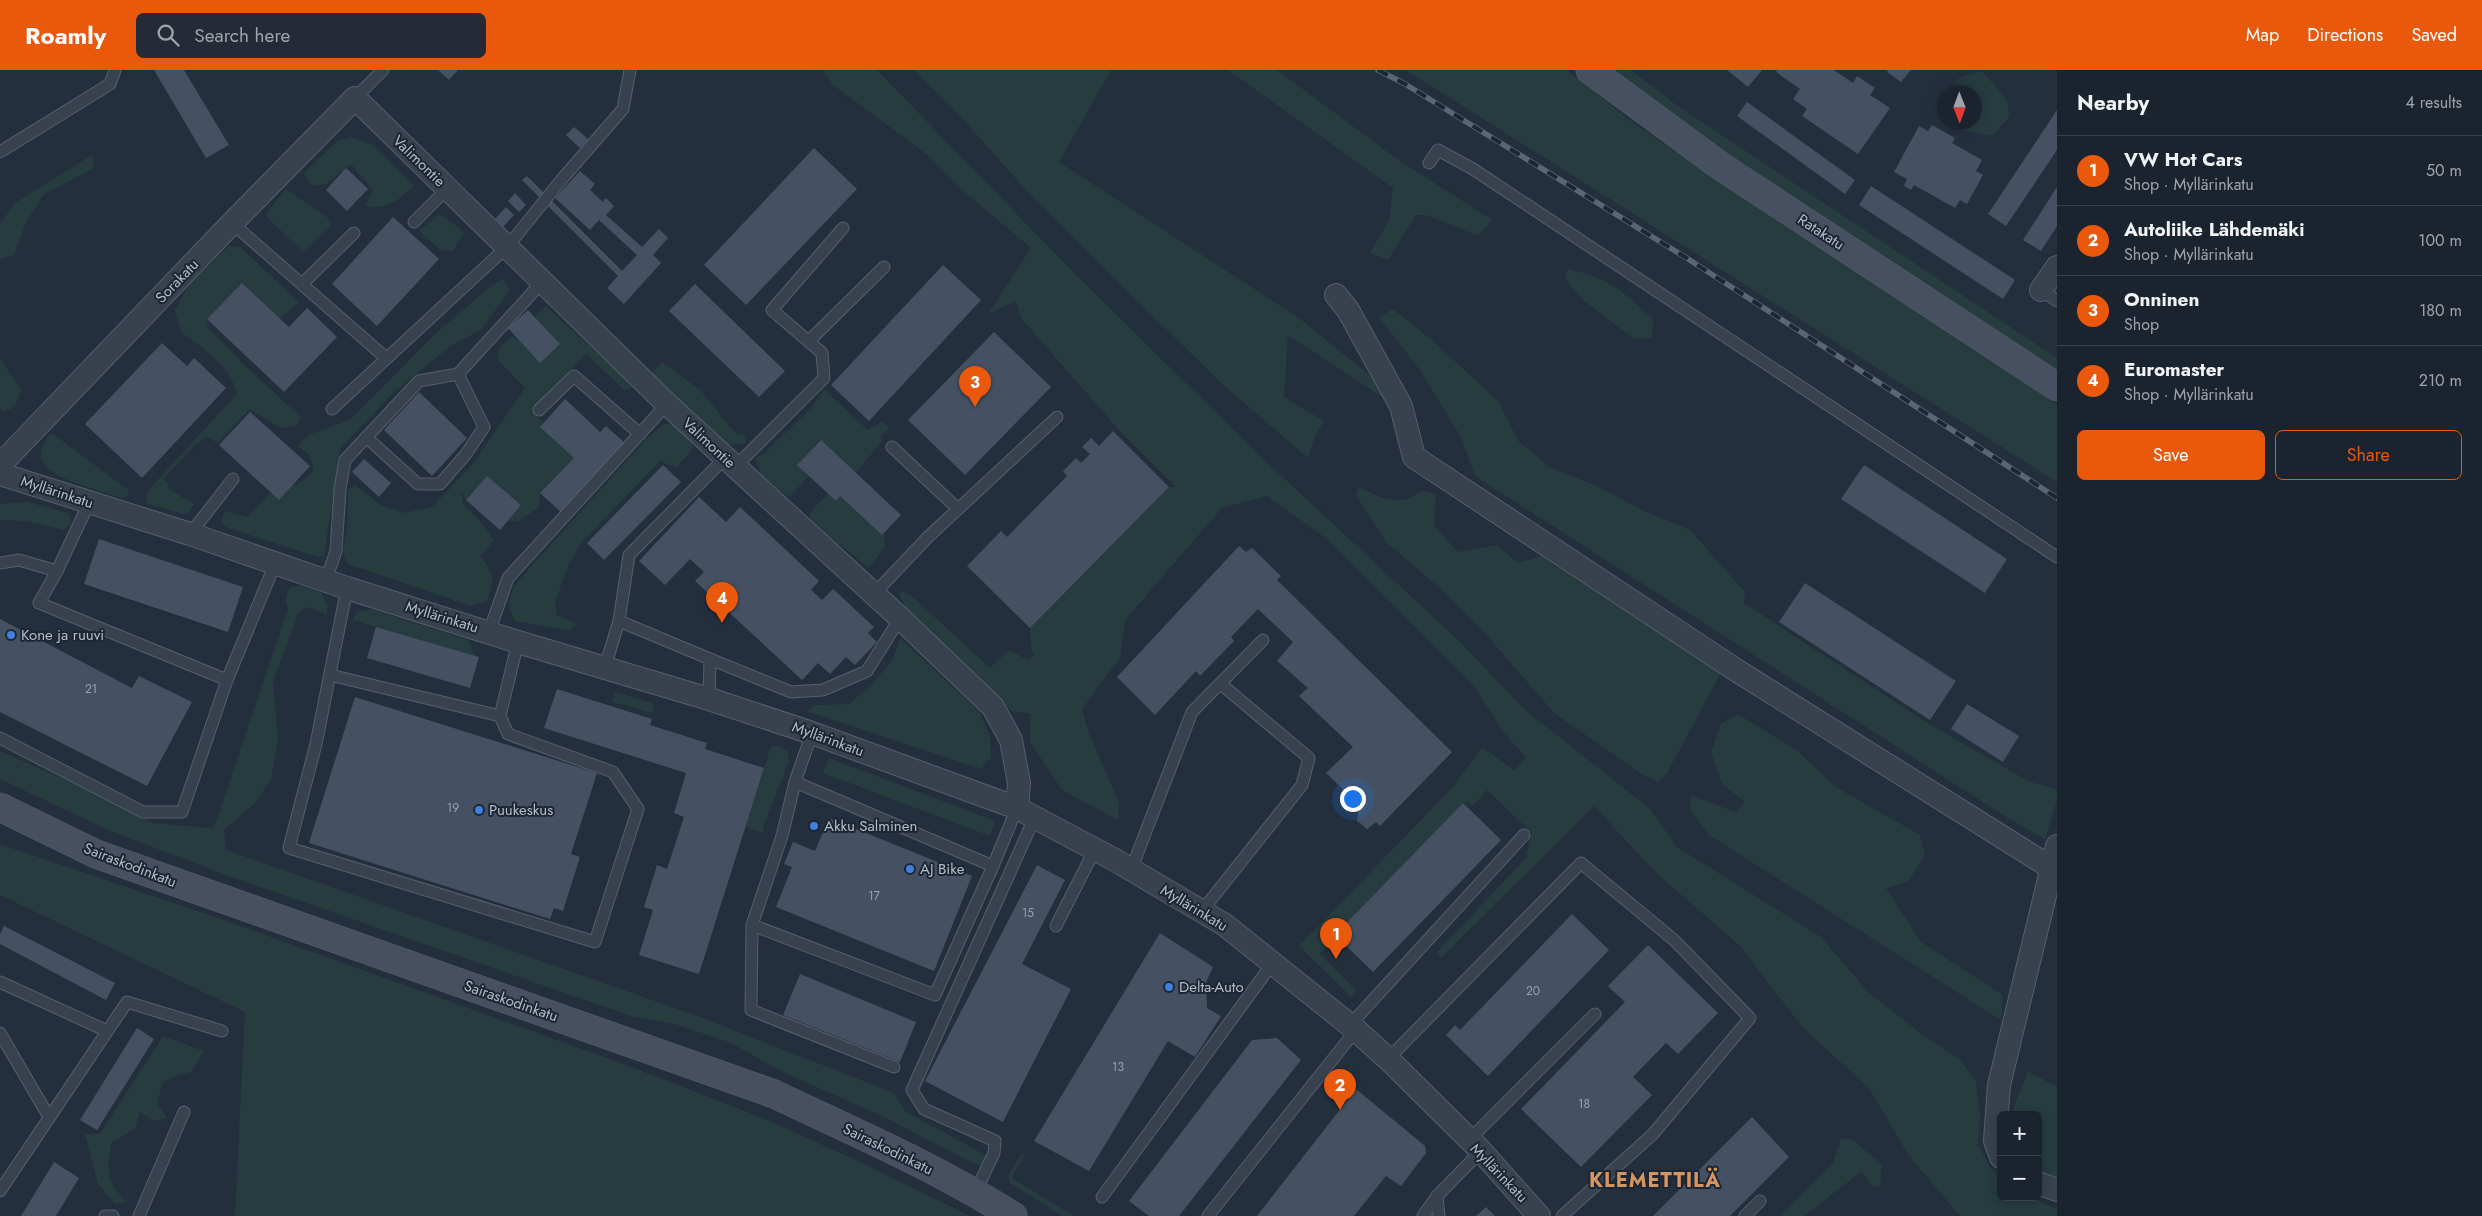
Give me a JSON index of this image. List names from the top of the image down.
{
  "streets": {
    "main road": ["Ratakatu", "Sairaskodinkatu"],
    "street": ["Valimontie", "Sorakatu", "Myllärinkatu"]
  },
  "crossings": [
    ["Valimontie", "Sorakatu"],
    ["Valimontie", "Myllärinkatu"],
    ["Sorakatu", "Myllärinkatu"]
  ],
  "districts": ["KLEMETTILÄ"],
  "places": [
    "Kone ja ruuvi",
    "Puukeskus",
    "Akku Salminen",
    "AJ Bike",
    "Delta-Auto"
  ],
  "house_numbers": [
    "21",
    "19",
    "17",
    "15",
    "20",
    "13",
    "18"
  ],
  "north": "bottom",
  "page": {
    "header": "Roamly",
    "search": "Search here",
    "nav": ["Map", "Directions", "Saved"],
    "heading": ["Nearby", "4 results"],
    "list": [
      {
        "mark": "1",
        "name": "VW Hot Cars",
        "note": "Shop · Myllärinkatu",
        "value": "50 m"
      },
      {
        "mark": "2",
        "name": "Autoliike Lähdemäki",
        "note": "Shop · Myllärinkatu",
        "value": "100 m"
      },
      {
        "mark": "3",
        "name": "Onninen",
        "note": "Shop",
        "value": "180 m"
      },
      {
        "mark": "4",
        "name": "Euromaster",
        "note": "Shop · Myllärinkatu",
        "value": "210 m"
      }
    ],
    "pins": [
      "3",
      "4",
      "1",
      "2"
    ],
    "buttons": ["Save", "Share"],
    "map_buttons": ["+", "−"]
  }
}
